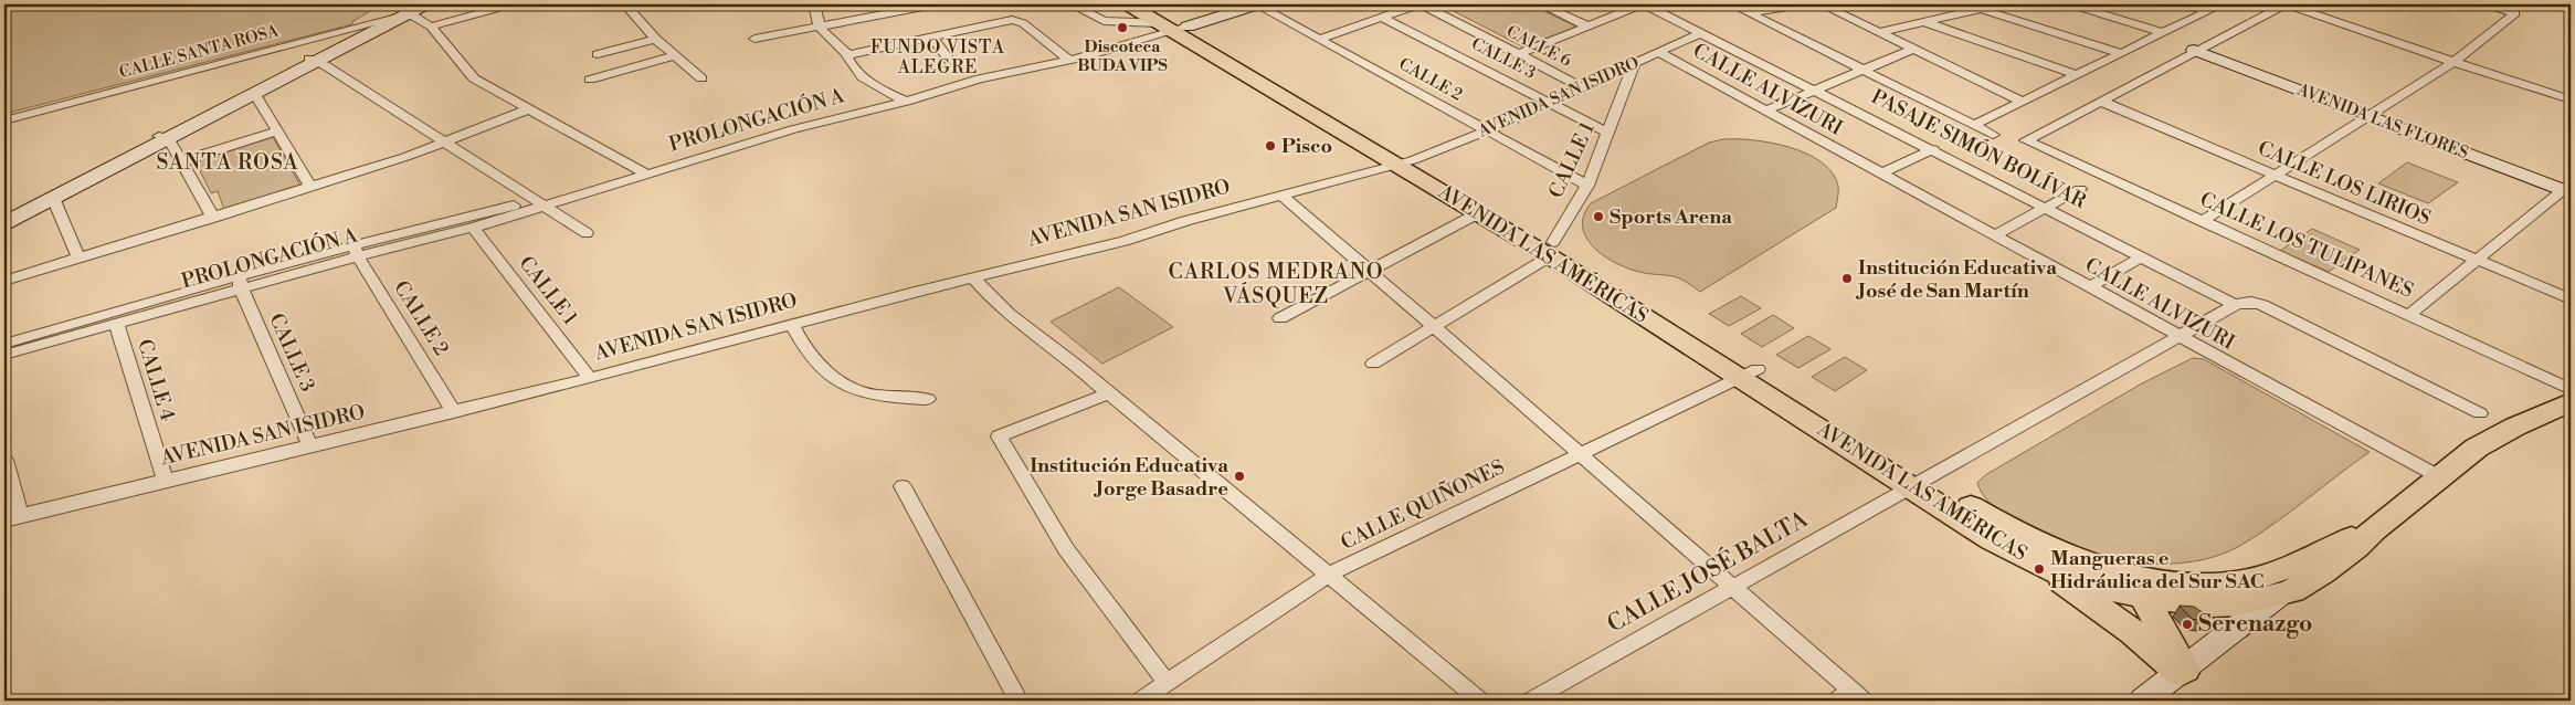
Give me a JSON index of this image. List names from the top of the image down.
{
  "streets": {
    "main road": ["AVENIDA LAS AMÉRICAS"],
    "street": [
      "CALLE 6",
      "CALLE SANTA ROSA",
      "CALLE 3",
      "CALLE 2",
      "CALLE ALVIZURI",
      "AVENIDA SAN ISIDRO",
      "PROLONGACIÓN A",
      "AVENIDA LAS FLORES",
      "PASAJE SIMÓN BOLÍVAR",
      "CALLE 1",
      "CALLE LOS LIRIOS",
      "CALLE LOS TULIPANES",
      "CALLE 4",
      "CALLE QUIÑONES",
      "CALLE JOSÉ BALTA"
    ]
  },
  "crossings": [
    ["CALLE 6", "AVENIDA SAN ISIDRO"],
    ["CALLE 3", "AVENIDA SAN ISIDRO"],
    ["CALLE 3", "PROLONGACIÓN A"],
    ["CALLE 3", "CALLE 1"],
    ["CALLE 2", "AVENIDA SAN ISIDRO"],
    ["CALLE 2", "PROLONGACIÓN A"],
    ["CALLE 2", "CALLE 1"],
    ["CALLE ALVIZURI", "AVENIDA SAN ISIDRO"],
    ["CALLE ALVIZURI", "CALLE JOSÉ BALTA"],
    ["AVENIDA SAN ISIDRO", "PASAJE SIMÓN BOLÍVAR"],
    ["AVENIDA SAN ISIDRO", "CALLE 1"],
    ["AVENIDA SAN ISIDRO", "AVENIDA LAS AMÉRICAS"],
    ["AVENIDA SAN ISIDRO", "CALLE 4"],
    ["PROLONGACIÓN A", "CALLE 1"],
    ["PROLONGACIÓN A", "AVENIDA LAS AMÉRICAS"],
    ["PROLONGACIÓN A", "CALLE 4"],
    ["CALLE 1", "AVENIDA LAS AMÉRICAS"],
    ["CALLE LOS LIRIOS", "CALLE LOS TULIPANES"],
    ["AVENIDA LAS AMÉRICAS", "CALLE QUIÑONES"],
    ["AVENIDA LAS AMÉRICAS", "CALLE JOSÉ BALTA"]
  ],
  "districts": ["FUNDO VISTA ALEGRE", "SANTA ROSA", "CARLOS MEDRANO VÁSQUEZ"],
  "places": [
    "Discoteca BUDA VIPS",
    "Pisco",
    "Sports Arena",
    "Institución Educativa José de San Martín",
    "Institución Educativa Jorge Basadre",
    "Mangueras e Hidráulica del Sur SAC",
    "Serenazgo"
  ]
}
